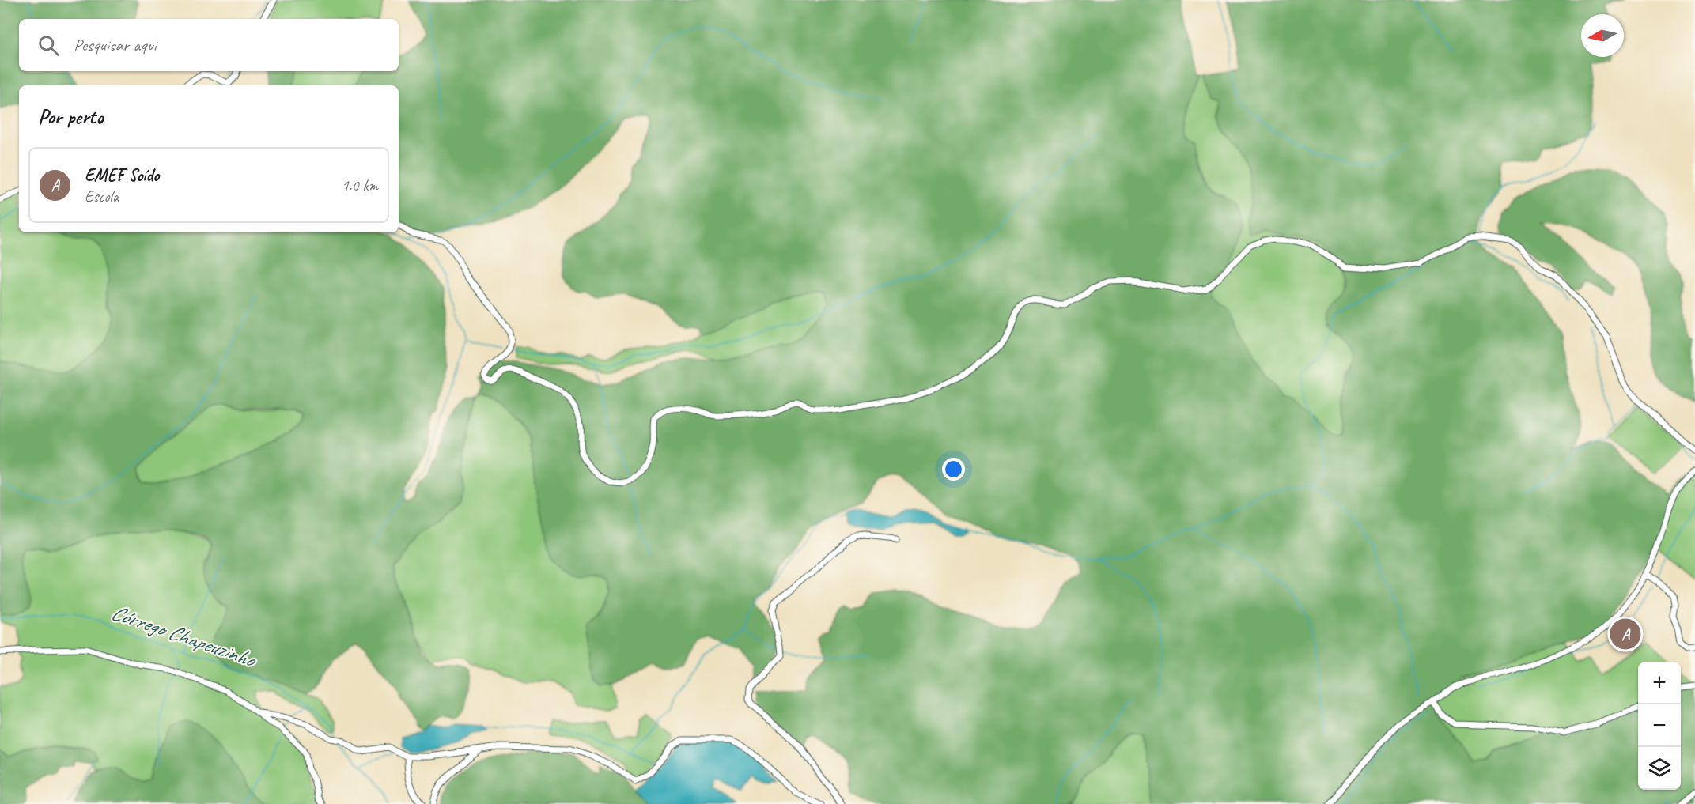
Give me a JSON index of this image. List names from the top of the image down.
{
  "water": ["Córrego Chapeuzinho"],
  "north": "left",
  "page": {
    "search": "Pesquisar aqui",
    "heading": "Por perto",
    "list": [
      {
        "mark": "A",
        "name": "EMEF Soído",
        "note": "Escola",
        "value": "1.0 km"
      }
    ],
    "pins": "A",
    "map_buttons": ["+", "−"]
  }
}
